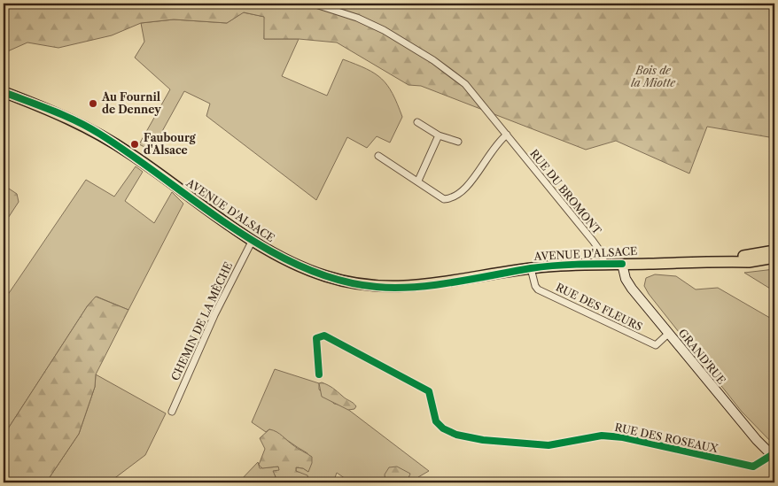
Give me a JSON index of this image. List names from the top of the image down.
{
  "streets": {
    "main road": ["AVENUE D'ALSACE"],
    "street": [
      "RUE DU BROMONT",
      "RUE DES FLEURS",
      "CHEMIN DE LA MÈCHE",
      "GRAND'RUE",
      "RUE DES ROSEAUX"
    ]
  },
  "crossings": [
    ["RUE DU BROMONT", "AVENUE D'ALSACE"],
    ["AVENUE D'ALSACE", "RUE DES FLEURS"],
    ["AVENUE D'ALSACE", "CHEMIN DE LA MÈCHE"],
    ["AVENUE D'ALSACE", "GRAND'RUE"],
    ["RUE DES FLEURS", "GRAND'RUE"],
    ["GRAND'RUE", "RUE DES ROSEAUX"]
  ],
  "parks": ["Bois de la Miotte"],
  "places": ["Au Fournil de Denney", "Faubourg d'Alsace"]
}
